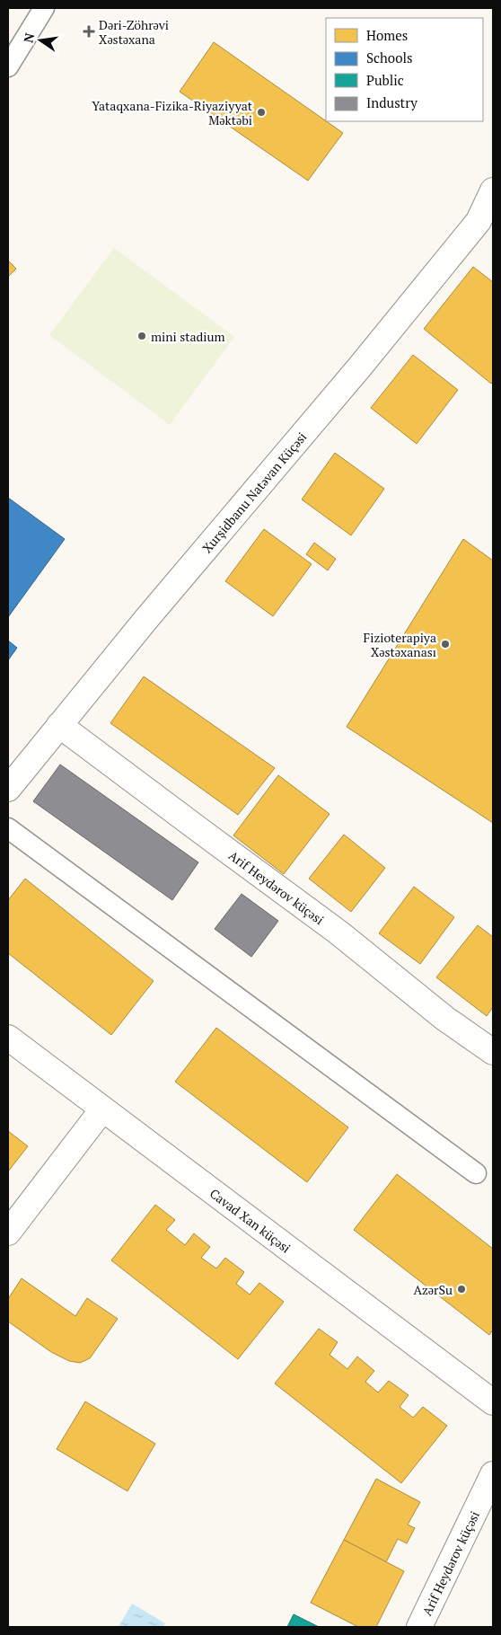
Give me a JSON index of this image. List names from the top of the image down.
{
  "streets": {
    "street": ["Xurşidbanu Natəvan Küçəsi", "Arif Heydərov küçəsi", "Cavad Xan küçəsi"]
  },
  "crossings": [
    ["Xurşidbanu Natəvan Küçəsi", "Arif Heydərov küçəsi"]
  ],
  "places": {
    "health": ["Dəri-Zöhrəvi Xəstəxana"],
    "other": [
      "Yataqxana-Fizika-Riyaziyyat Məktəbi",
      "mini stadium",
      "Fizioterapiya Xəstəxanası",
      "AzərSu"
    ]
  },
  "legend": [
    "Homes",
    "Schools",
    "Public",
    "Industry"
  ],
  "north": "left"
}
